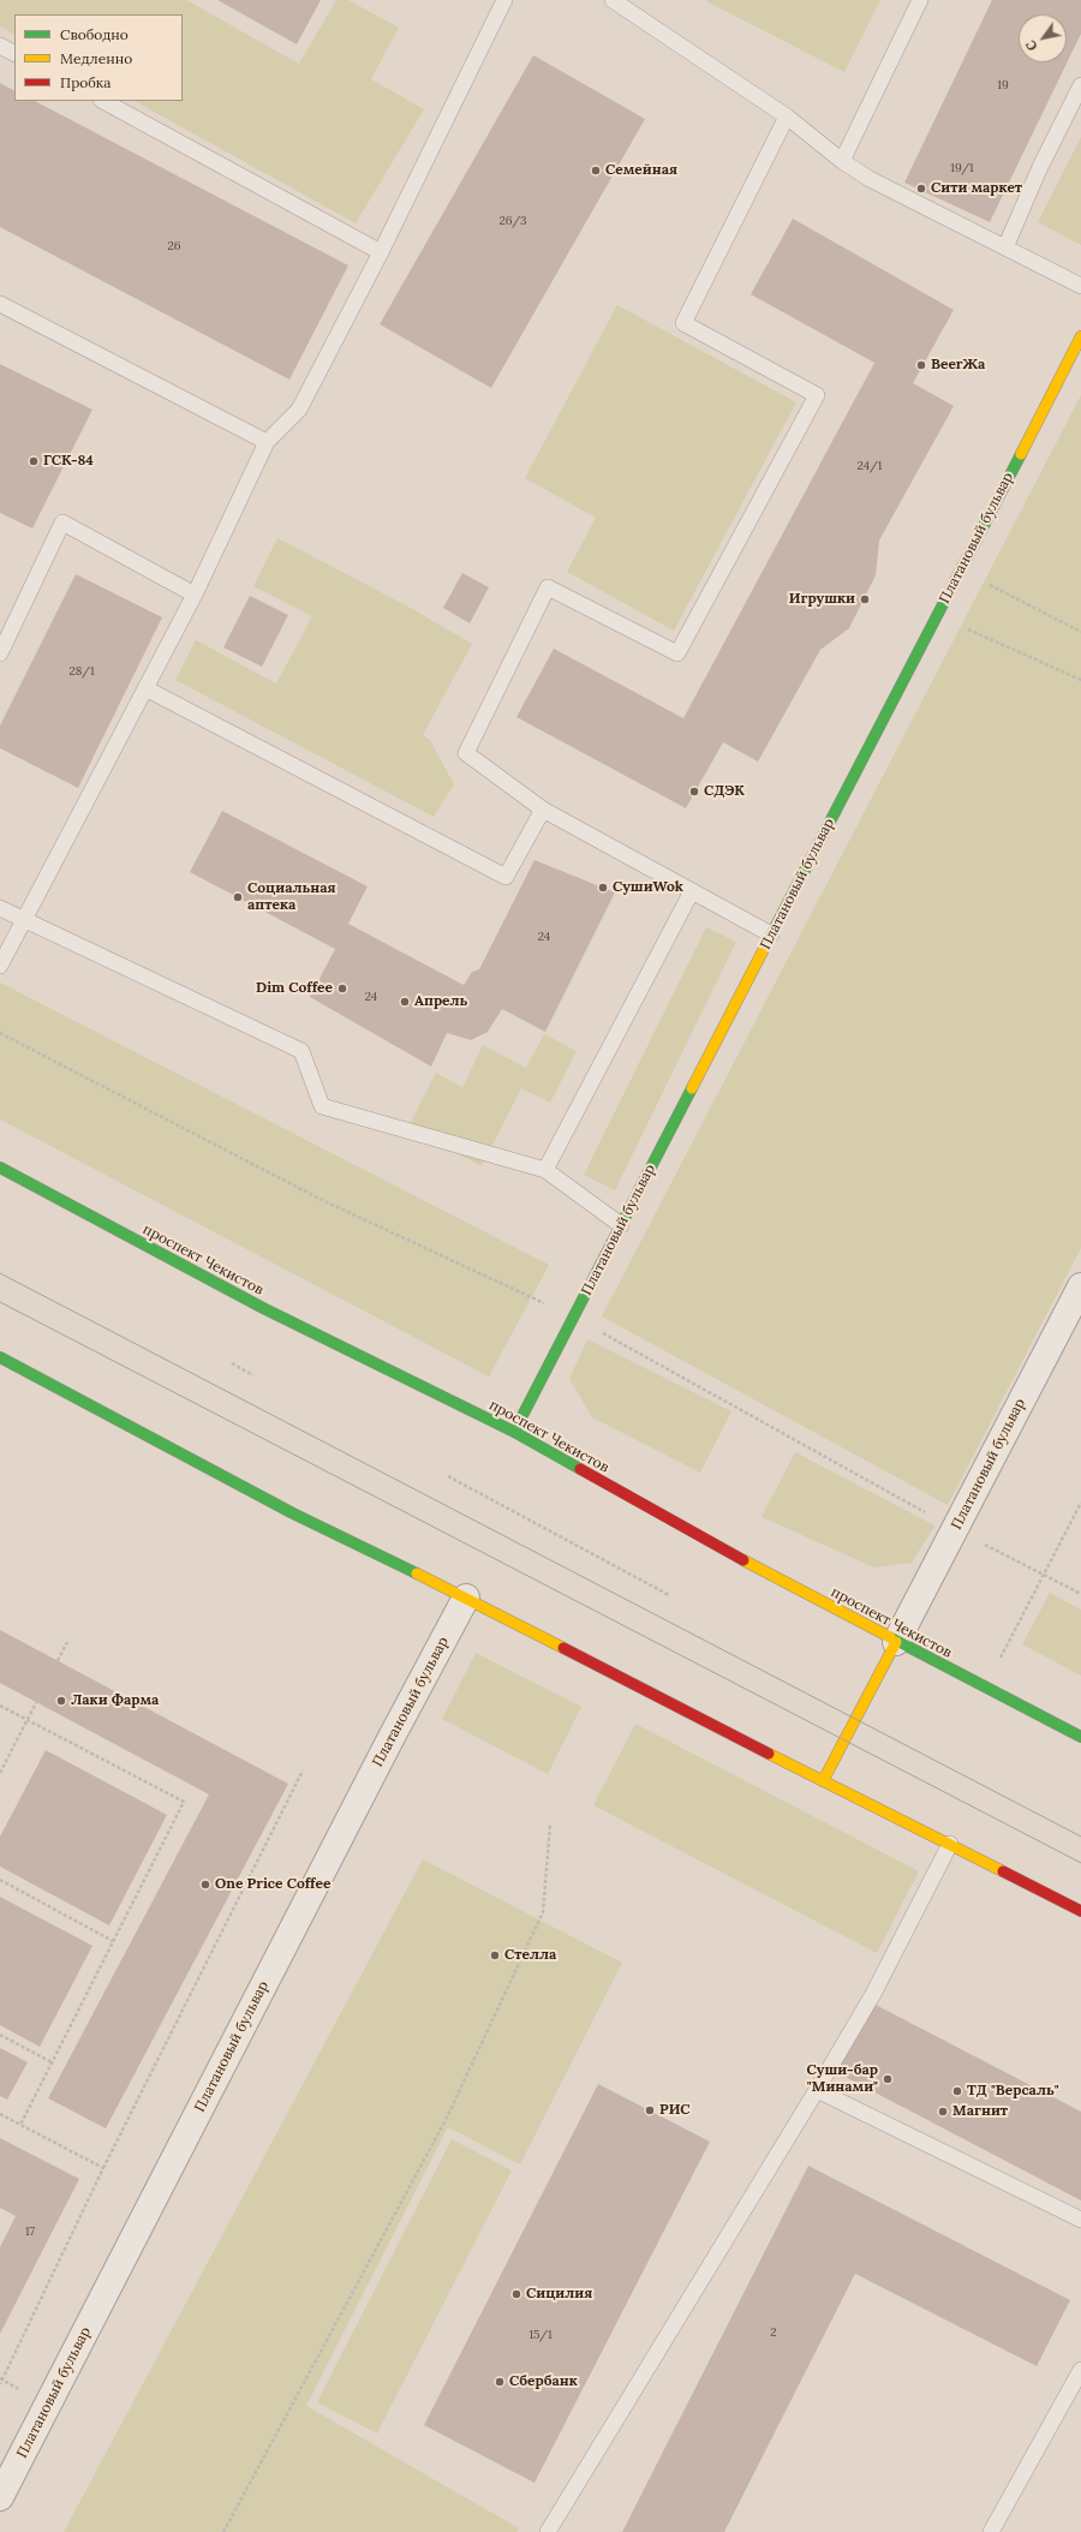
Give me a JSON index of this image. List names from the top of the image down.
{
  "streets": {
    "main road": ["Платановый бульвар", "проспект Чекистов"]
  },
  "crossings": [
    ["Платановый бульвар", "проспект Чекистов"]
  ],
  "places": [
    "Семейная",
    "Сити маркет",
    "BeerЖа",
    "ГСК-84",
    "Игрушки",
    "СДЭК",
    "СушиWok",
    "Социальная аптека",
    "Dim Coffee",
    "Апрель",
    "Лаки Фарма",
    "One Price Coffee",
    "Стелла",
    "Суши-бар \"Минами\"",
    "ТД \"Версаль\"",
    "РИС",
    "Магнит",
    "Сицилия",
    "Сбербанк"
  ],
  "house_numbers": [
    "19",
    "19/1",
    "26/3",
    "26",
    "24/1",
    "28/1",
    "24",
    "24",
    "17",
    "2",
    "15/1"
  ],
  "legend": ["Свободно", "Медленно", "Пробка"],
  "north": "bottom left"
}
